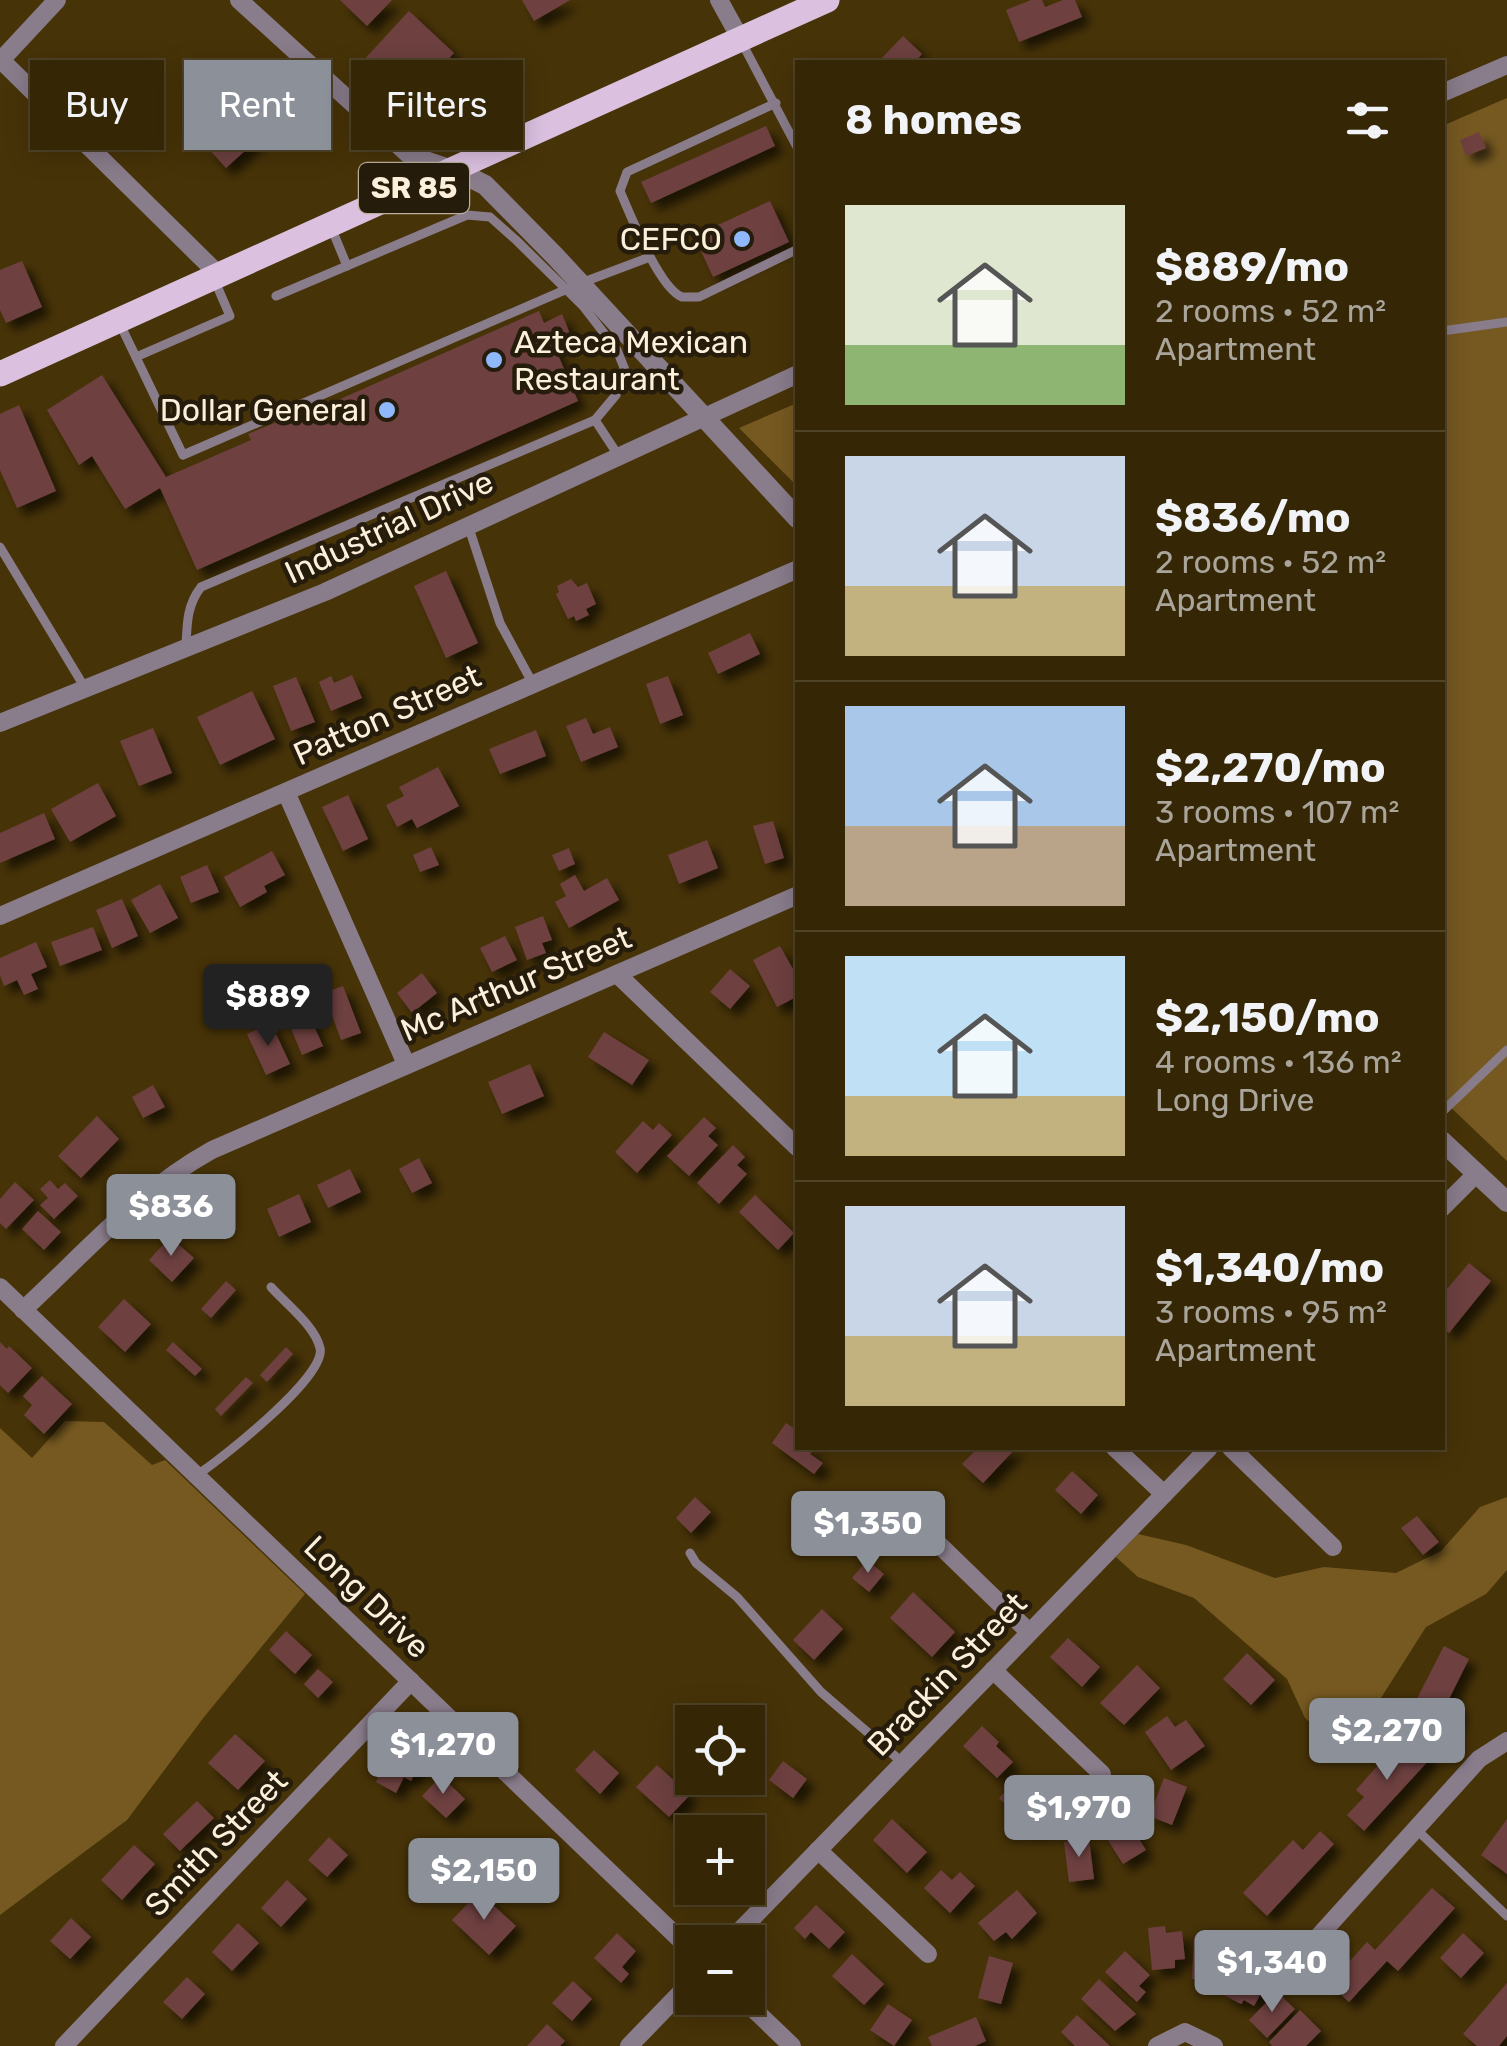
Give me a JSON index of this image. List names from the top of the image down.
{
  "streets": {
    "main road": ["SR 85"],
    "street": [
      "Industrial Drive",
      "Patton Street",
      "Mc Arthur Street",
      "Long Drive",
      "Brackin Street",
      "Smith Street"
    ]
  },
  "crossings": [
    ["Mc Arthur Street", "Long Drive"],
    ["Long Drive", "Smith Street"]
  ],
  "places": ["CEFCO", "Azteca Mexican Restaurant", "Dollar General"],
  "page": {
    "chip": ["Buy", "Rent", "Filters"],
    "heading": "8 homes",
    "list": [
      {
        "name": "$889/mo",
        "note": "2 rooms · 52 m² · Apartment"
      },
      {
        "name": "$836/mo",
        "note": "2 rooms · 52 m² · Apartment"
      },
      {
        "name": "$2,270/mo",
        "note": "3 rooms · 107 m² · Apartment"
      },
      {
        "name": "$2,150/mo",
        "note": "4 rooms · 136 m² · Long Drive"
      },
      {
        "name": "$1,340/mo",
        "note": "3 rooms · 95 m² · Apartment"
      }
    ],
    "price": [
      "$889",
      "$836",
      "$1,350",
      "$2,270",
      "$1,270",
      "$1,970",
      "$2,150",
      "$1,340"
    ],
    "map_buttons": ["+", "−"]
  }
}
